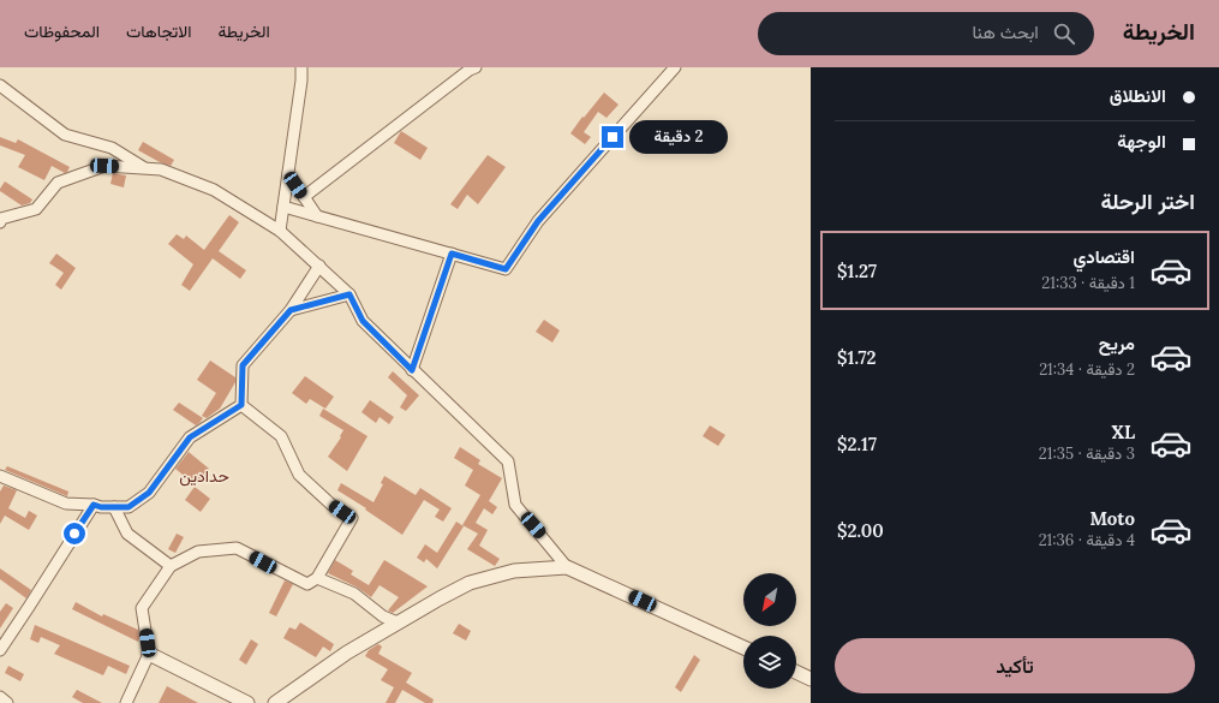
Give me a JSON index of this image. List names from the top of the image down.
{
  "districts": ["حدادين"],
  "north": "bottom left",
  "page": {
    "header": "الخريطة",
    "search": "ابحث هنا",
    "nav": ["الخريطة", "الاتجاهات", "المحفوظات"],
    "banner": ["الانطلاق", "الوجهة"],
    "bubble": "2 دقيقة",
    "heading": "اختر الرحلة",
    "list": [
      {
        "name": "اقتصادي",
        "note": "1 دقيقة · 21:33",
        "value": "$1.27"
      },
      {
        "name": "مريح",
        "note": "2 دقيقة · 21:34",
        "value": "$1.72"
      },
      {
        "name": "XL",
        "note": "3 دقيقة · 21:35",
        "value": "$2.17"
      },
      {
        "name": "Moto",
        "note": "4 دقيقة · 21:36",
        "value": "$2.00"
      }
    ],
    "buttons": "تأكيد"
  }
}
